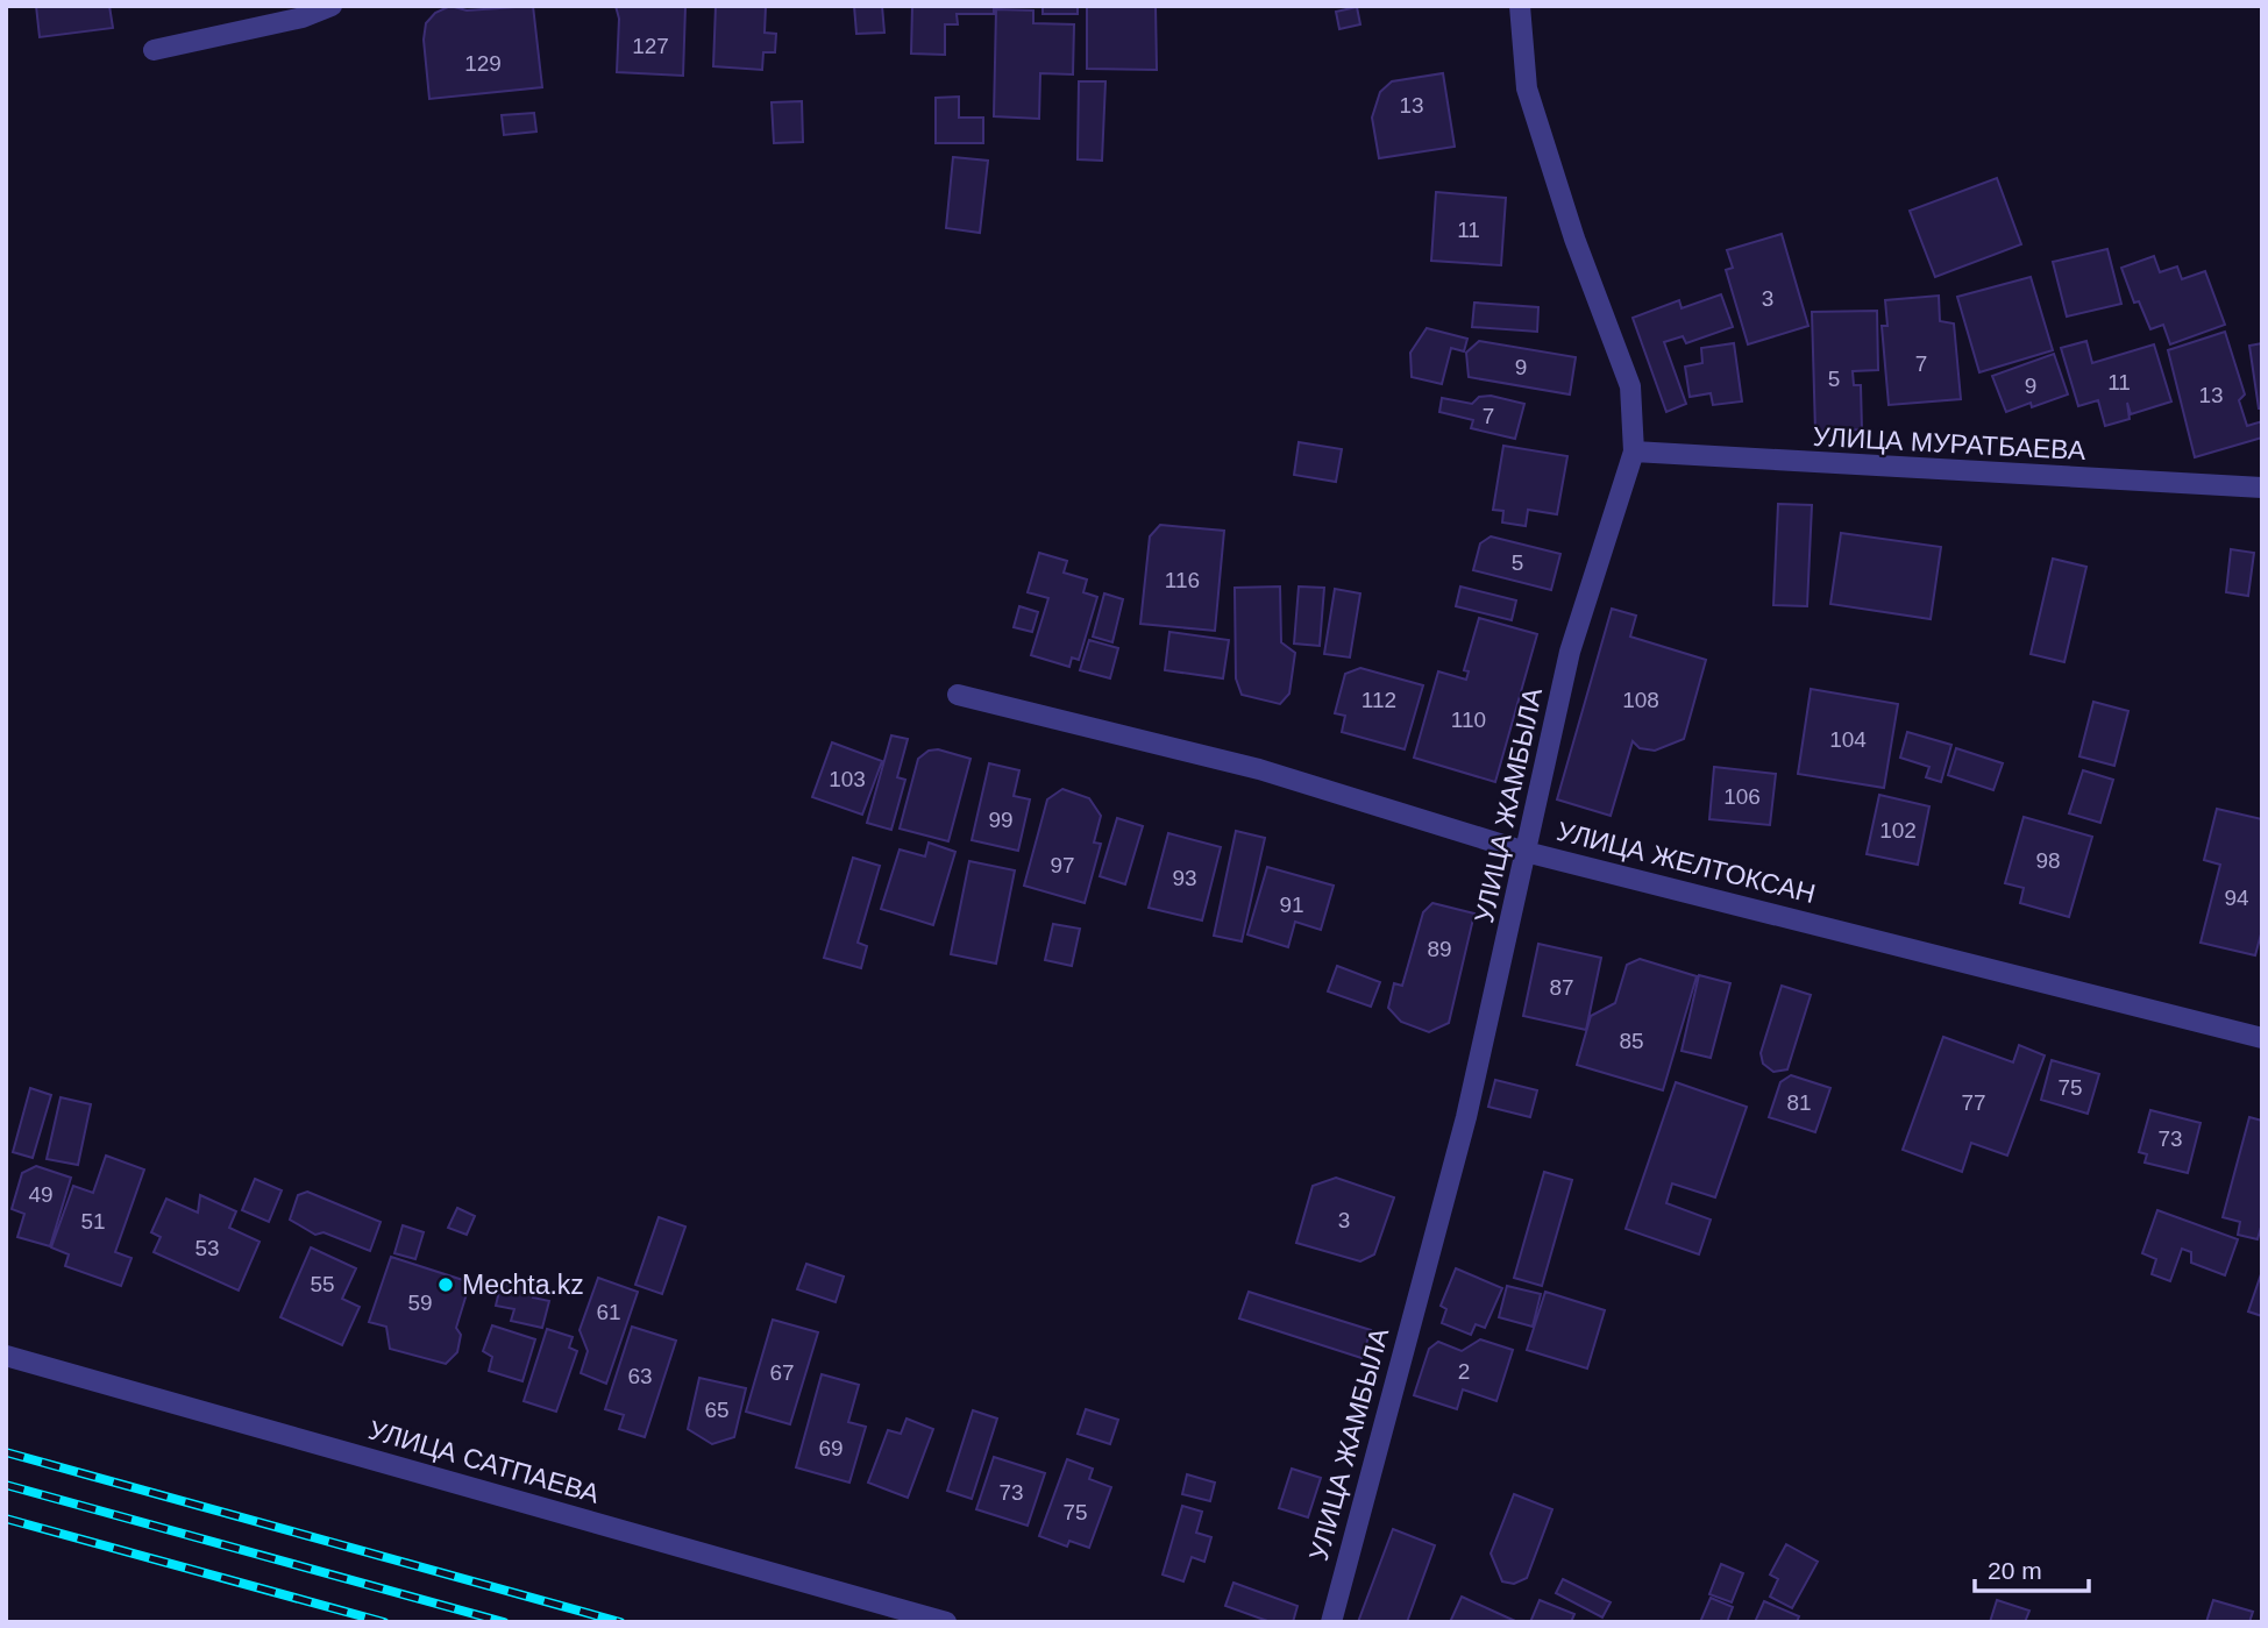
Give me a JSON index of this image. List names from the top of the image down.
{
  "streets": {
    "street": [
      "УЛИЦА МУРАТБАЕВА",
      "УЛИЦА ЖАМБЫЛА",
      "УЛИЦА ЖЕЛТОКСАН",
      "УЛИЦА САТПАЕВА"
    ]
  },
  "crossings": [
    ["УЛИЦА МУРАТБАЕВА", "УЛИЦА ЖАМБЫЛА"],
    ["УЛИЦА ЖАМБЫЛА", "УЛИЦА ЖЕЛТОКСАН"]
  ],
  "places": ["Mechta.kz"],
  "house_numbers": [
    "127",
    "129",
    "13",
    "11",
    "3",
    "7",
    "9",
    "5",
    "11",
    "9",
    "13",
    "7",
    "5",
    "116",
    "112",
    "108",
    "110",
    "104",
    "103",
    "106",
    "99",
    "102",
    "98",
    "97",
    "93",
    "94",
    "91",
    "89",
    "87",
    "85",
    "75",
    "81",
    "77",
    "73",
    "49",
    "3",
    "51",
    "53",
    "55",
    "59",
    "61",
    "2",
    "67",
    "63",
    "65",
    "69",
    "73",
    "75"
  ],
  "scale_bar": "20 m"
}
